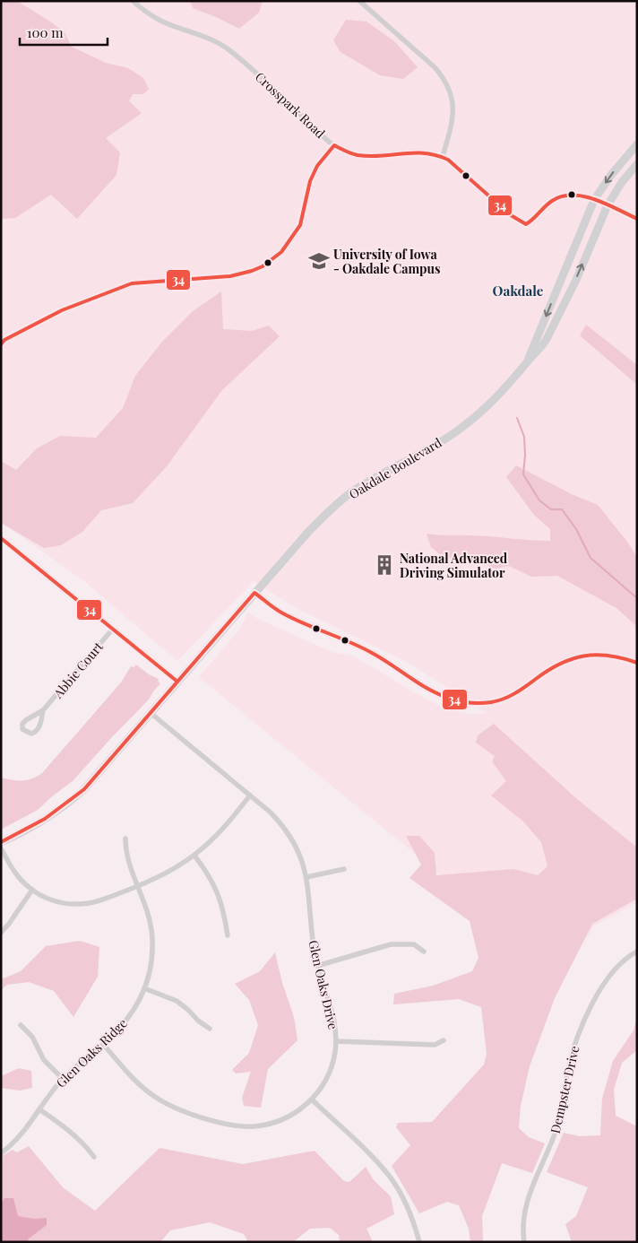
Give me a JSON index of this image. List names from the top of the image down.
{
  "streets": {
    "main road": ["Oakdale Boulevard"],
    "street": [
      "Crosspark Road",
      "Abbie Court",
      "Glen Oaks Drive",
      "Glen Oaks Ridge",
      "Dempster Drive"
    ]
  },
  "crossings": [
    ["Crosspark Road", "Oakdale Boulevard"],
    ["Oakdale Boulevard", "Glen Oaks Drive"],
    ["Glen Oaks Drive", "Glen Oaks Ridge"]
  ],
  "districts": ["Oakdale"],
  "places": {
    "school or university": ["University of Iowa - Oakdale Campus"],
    "building": ["National Advanced Driving Simulator"]
  },
  "lines": ["transit line 34"],
  "scale_bar": "100 m"
}
